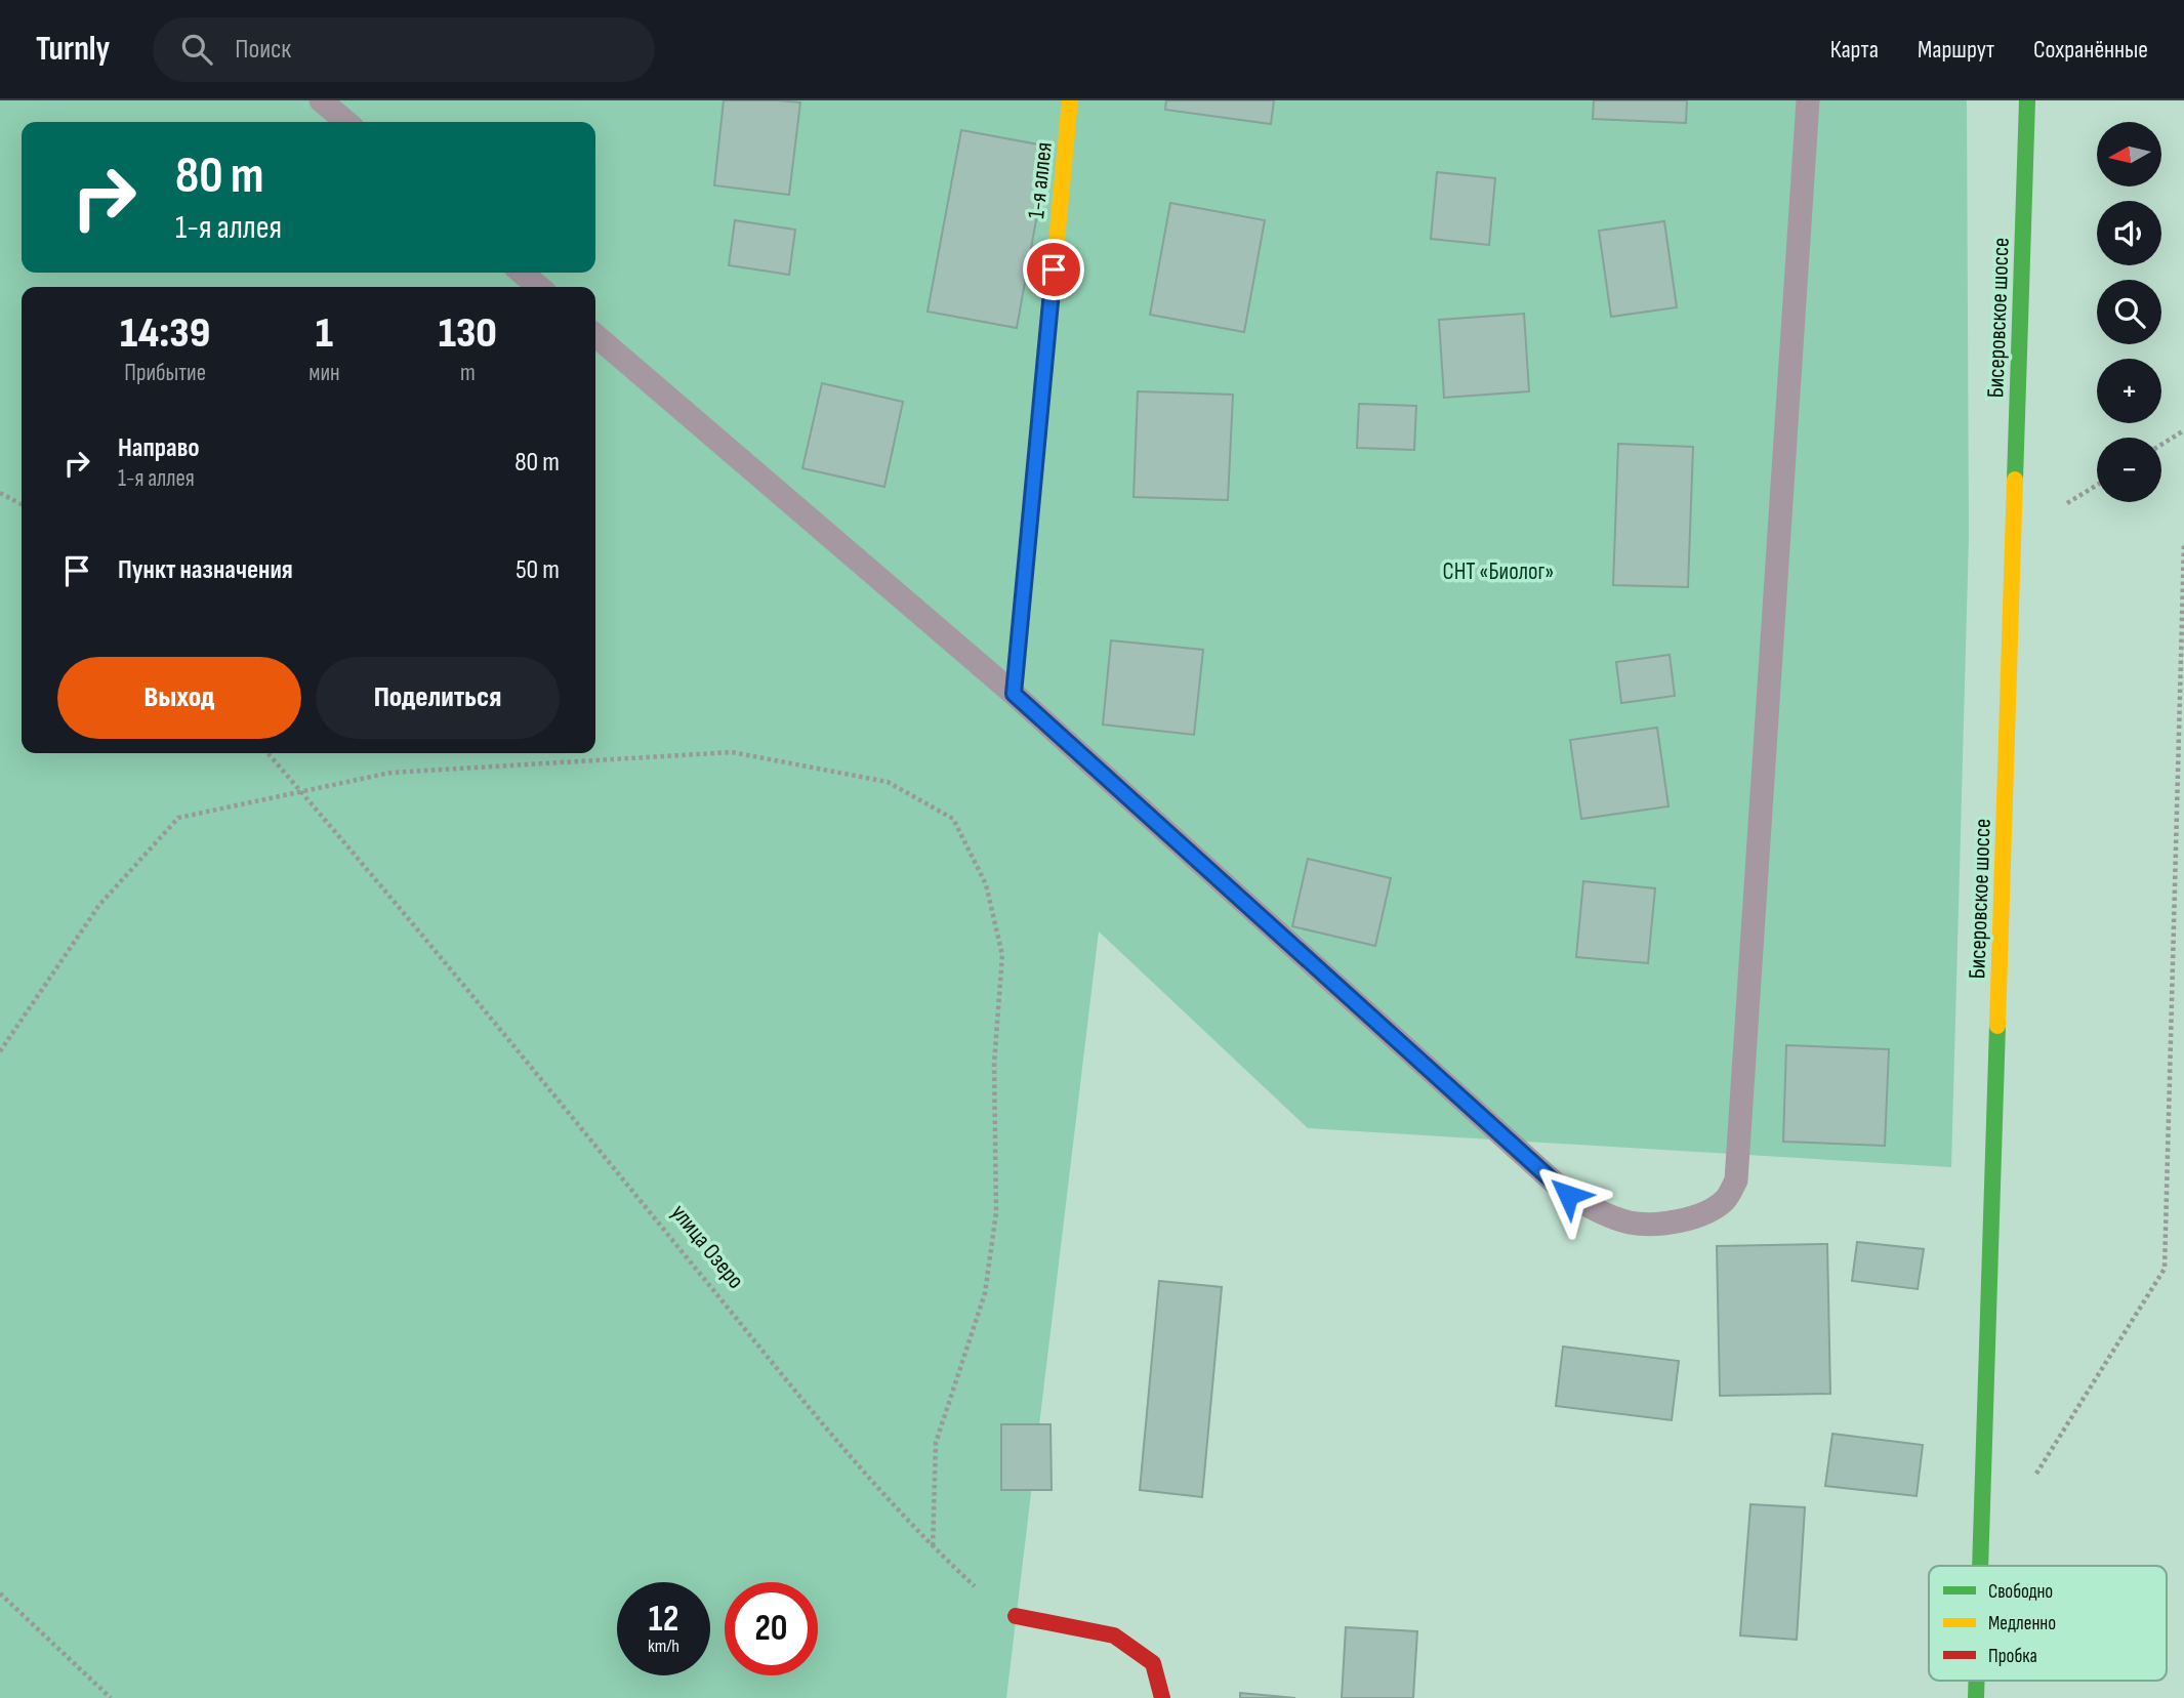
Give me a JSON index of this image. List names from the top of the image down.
{
  "streets": {
    "main road": ["1-я аллея", "Бисеровское шоссе"],
    "path": ["улица Озеро"]
  },
  "parks": ["СНТ «Биолог»"],
  "legend": ["Свободно", "Медленно", "Пробка"],
  "north": "left",
  "page": {
    "header": "Turnly",
    "search": "Поиск",
    "nav": ["Карта", "Маршрут", "Сохранённые"],
    "map_buttons": ["+", "−"],
    "turn": ["80 m", "1-я аллея"],
    "eta": [
      "14:39",
      "Прибытие",
      "1",
      "мин",
      "130",
      "m"
    ],
    "list": [
      {
        "name": "Направо",
        "note": "1-я аллея",
        "value": "80 m"
      },
      {
        "name": "Пункт назначения",
        "value": "50 m"
      }
    ],
    "buttons": ["Выход", "Поделиться"],
    "speed": "12 km/h",
    "limit": "20"
  }
}
